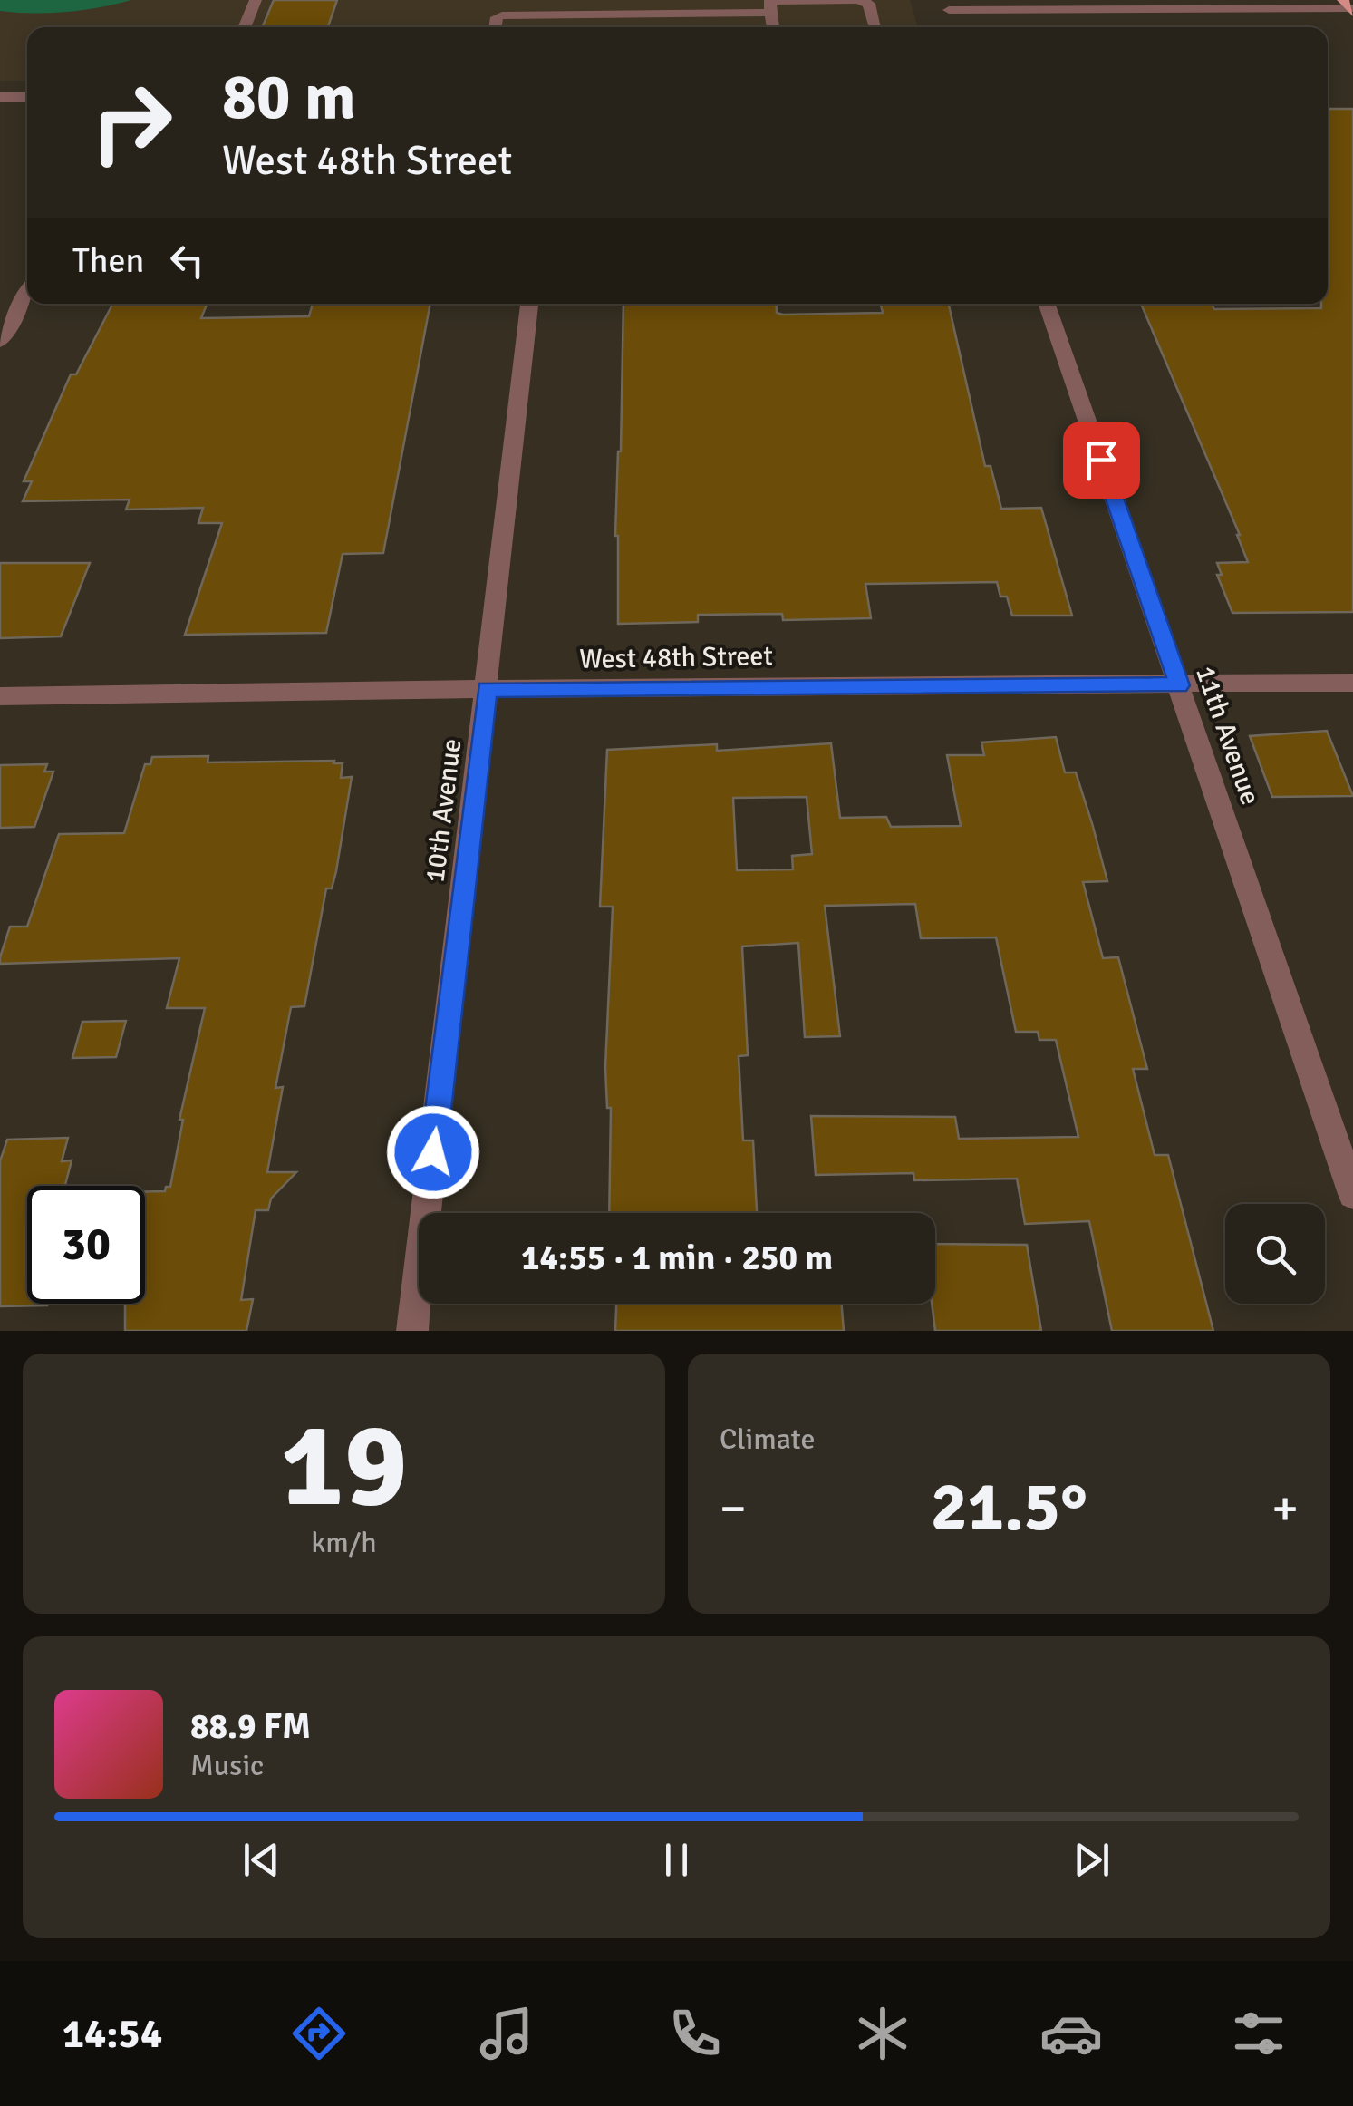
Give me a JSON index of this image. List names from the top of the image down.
{
  "streets": {
    "street": ["West 48th Street", "11th Avenue", "10th Avenue"]
  },
  "crossings": [
    ["West 48th Street", "11th Avenue"],
    ["West 48th Street", "10th Avenue"]
  ],
  "page": {
    "turn": ["80 m", "West 48th Street"],
    "then": "Then",
    "limit": "30",
    "trip": "14:55 · 1 min · 250 m",
    "tile": [
      ["19", "km/h"],
      "Climate"
    ],
    "heat": ["−", "21.5°", "+"],
    "song": ["88.9 FM", "Music"],
    "tabs": "14:54"
  }
}
